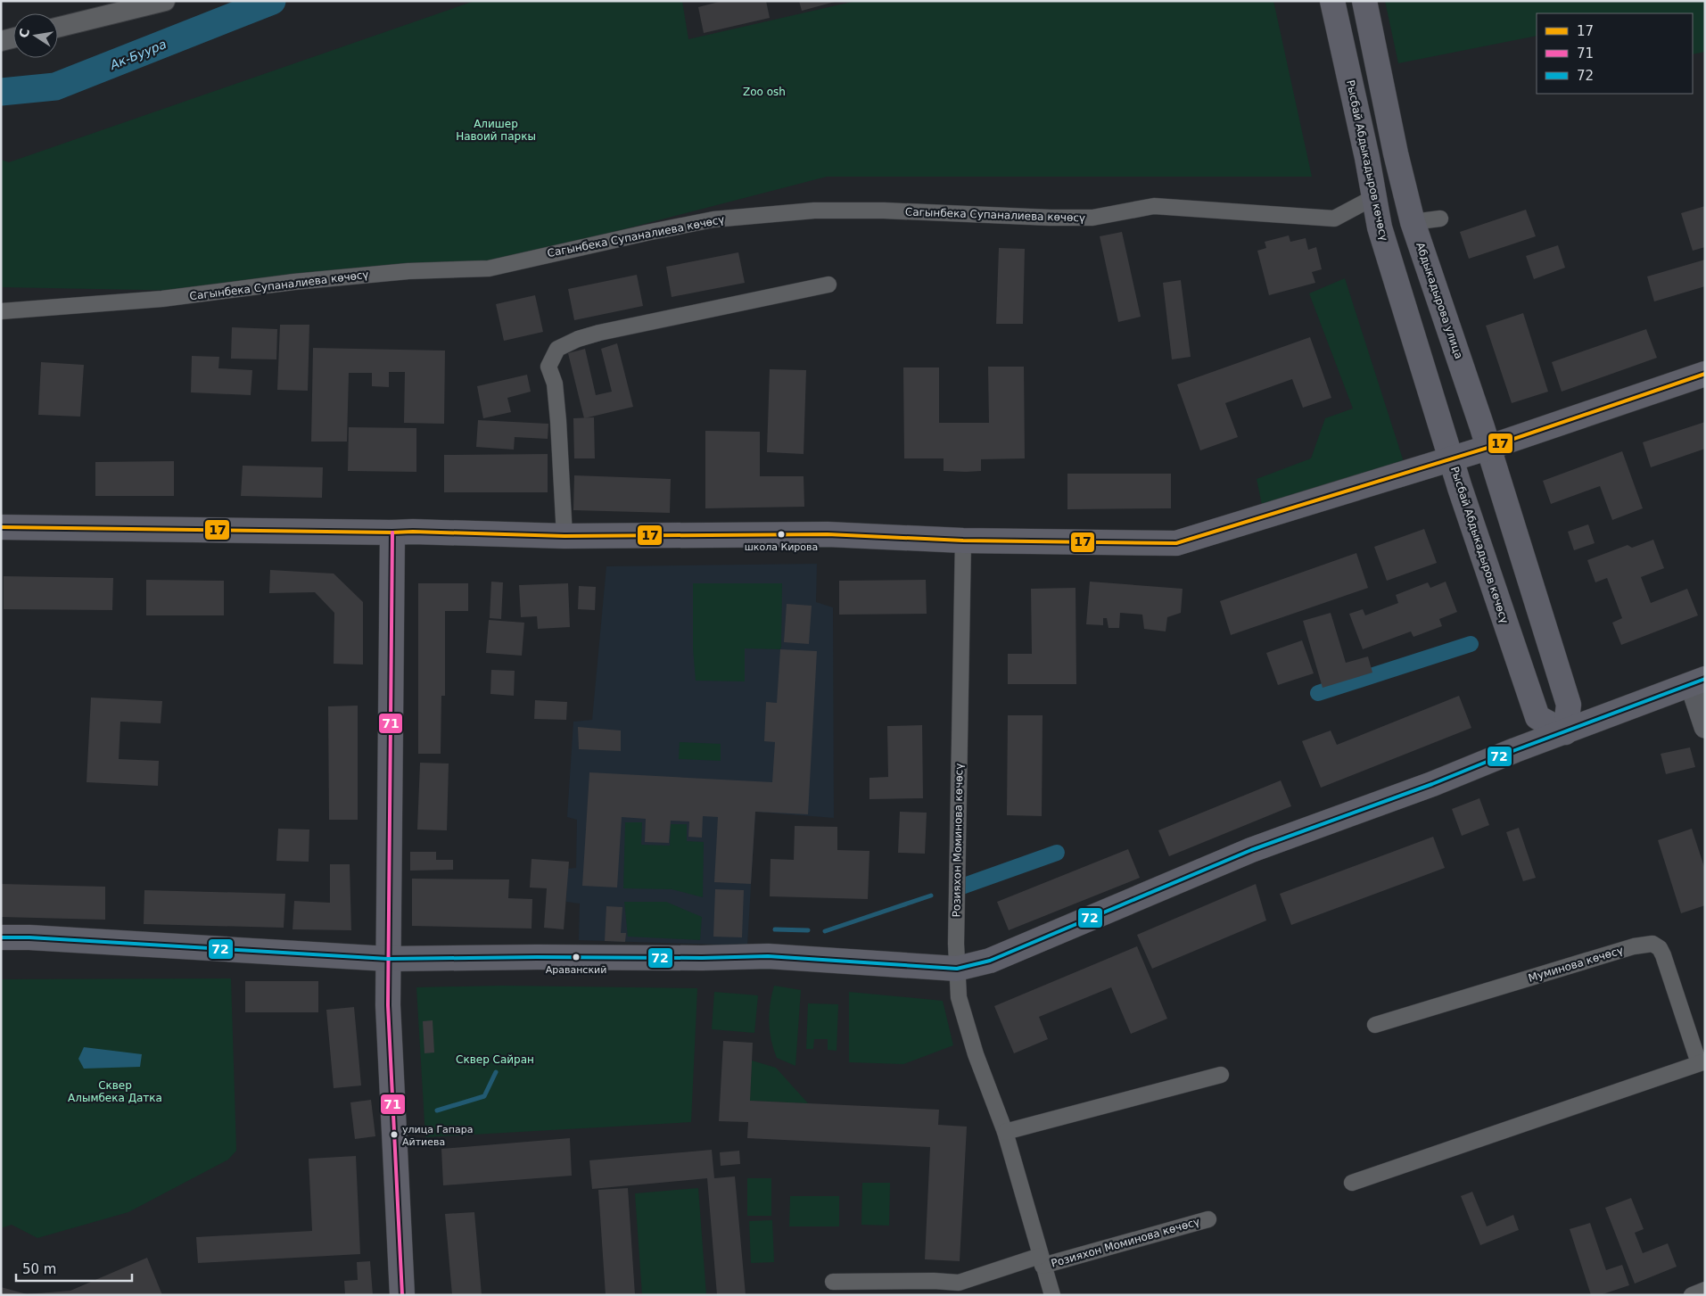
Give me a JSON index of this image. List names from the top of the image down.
{
  "streets": {
    "main road": ["Рысбай Абдыкадыров көчөсү", "Абдыкадырова улица"],
    "street": ["Сагынбека Супаналиева көчөсү", "Розияхон Моминова көчөсү", "Муминова көчөсү"]
  },
  "crossings": [
    ["Рысбай Абдыкадыров көчөсү", "Сагынбека Супаналиева көчөсү"]
  ],
  "water": ["Ак-Буура"],
  "parks": [
    "Zoo osh",
    "Алишер Навоий паркы",
    "Сквер Сайран",
    "Сквер Алымбека Датка"
  ],
  "places": ["школа Кирова", "Араванский", "улица Гапара Айтиева"],
  "lines": ["transit line 17", "transit line 71", "transit line 72"],
  "legend": ["17", "71", "72"],
  "scale_bar": "50 m",
  "north": "left"
}
